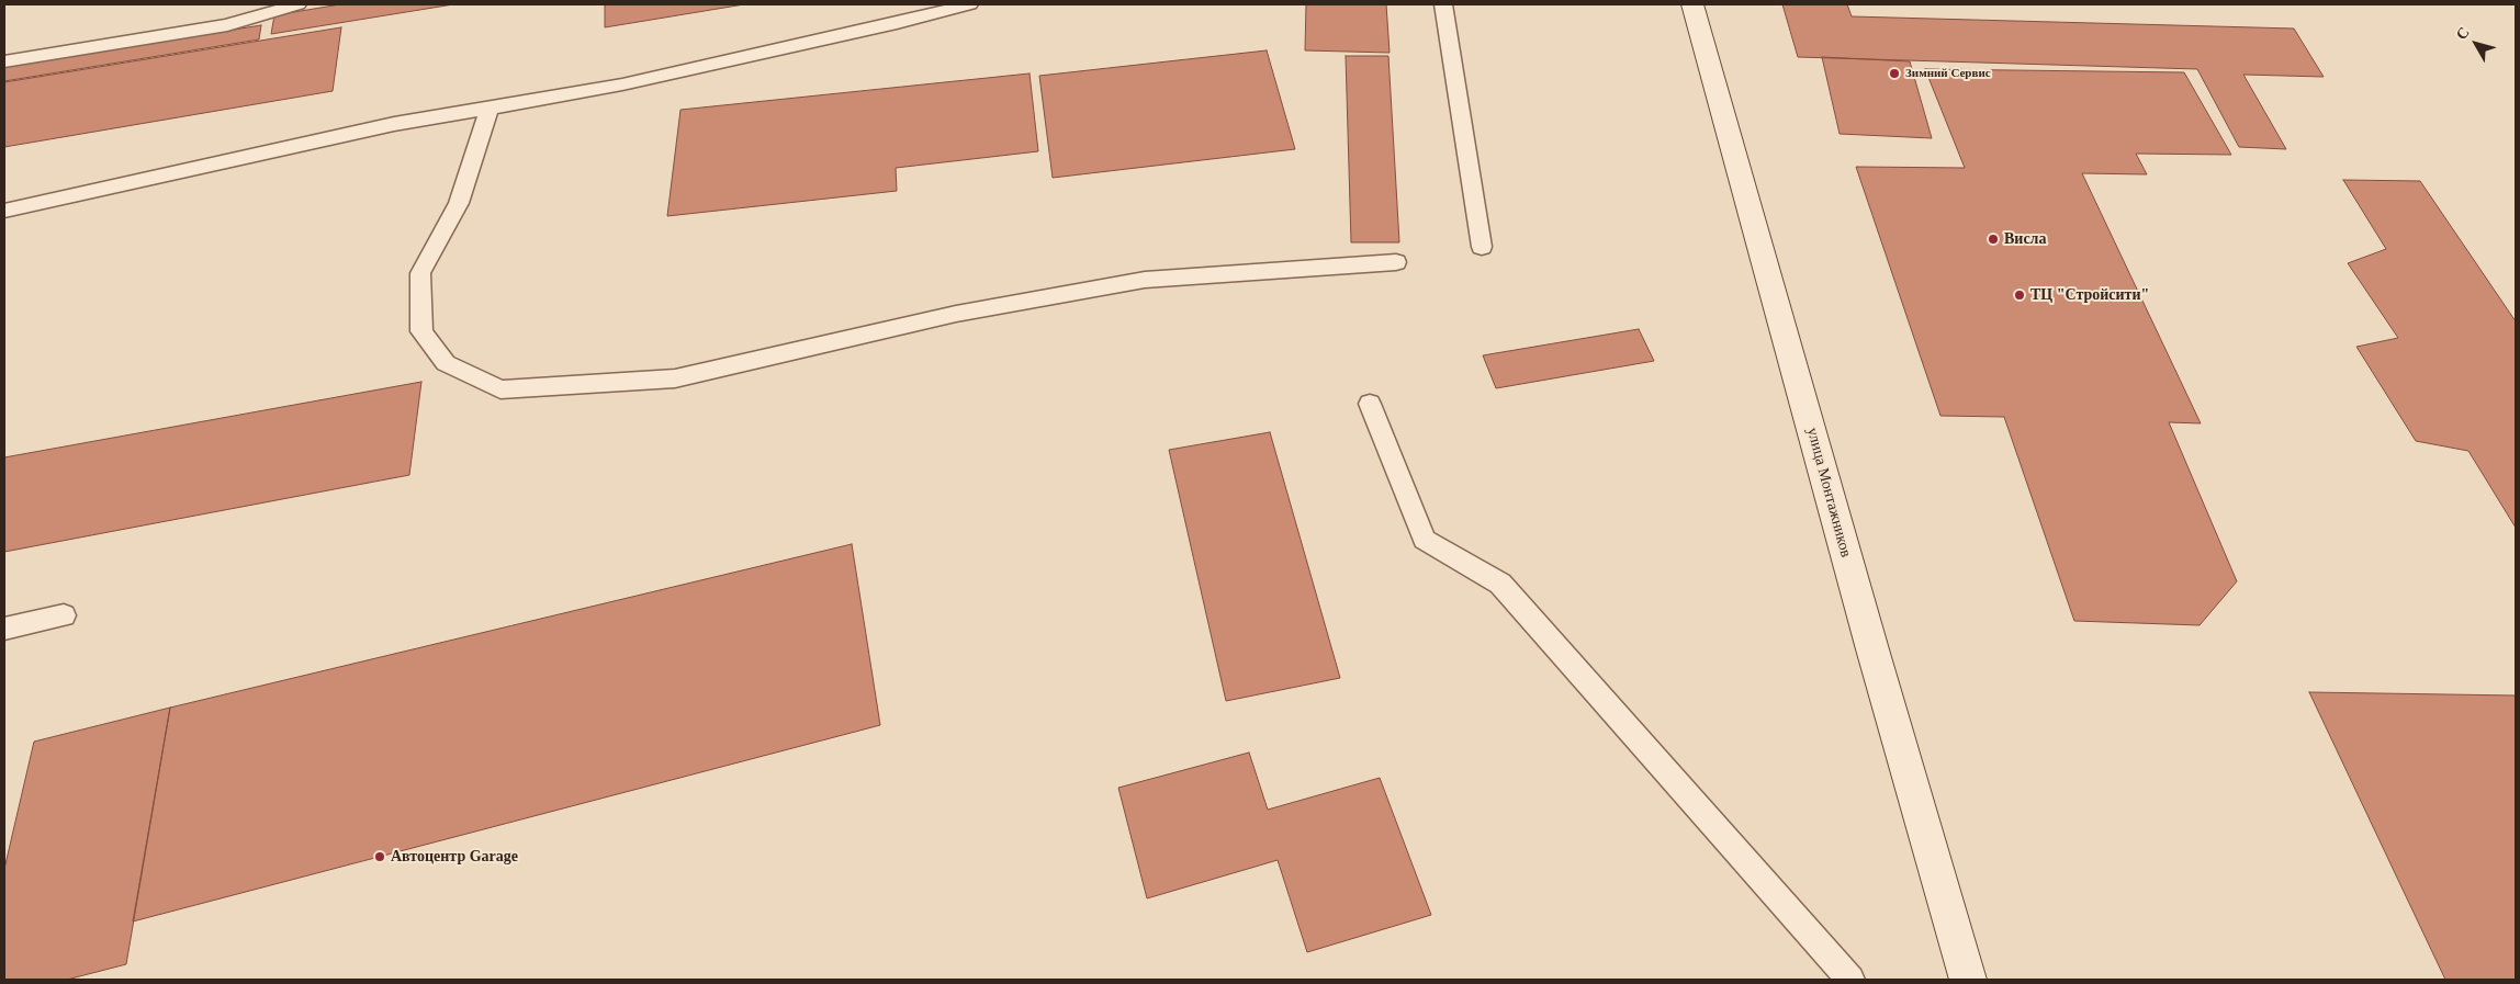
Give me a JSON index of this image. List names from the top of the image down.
{
  "streets": {
    "main road": ["улица Монтажников"]
  },
  "places": [
    "Зимний Сервис",
    "Висла",
    "ТЦ \"Стройсити\"",
    "Автоцентр Garage"
  ],
  "north": "top left"
}
